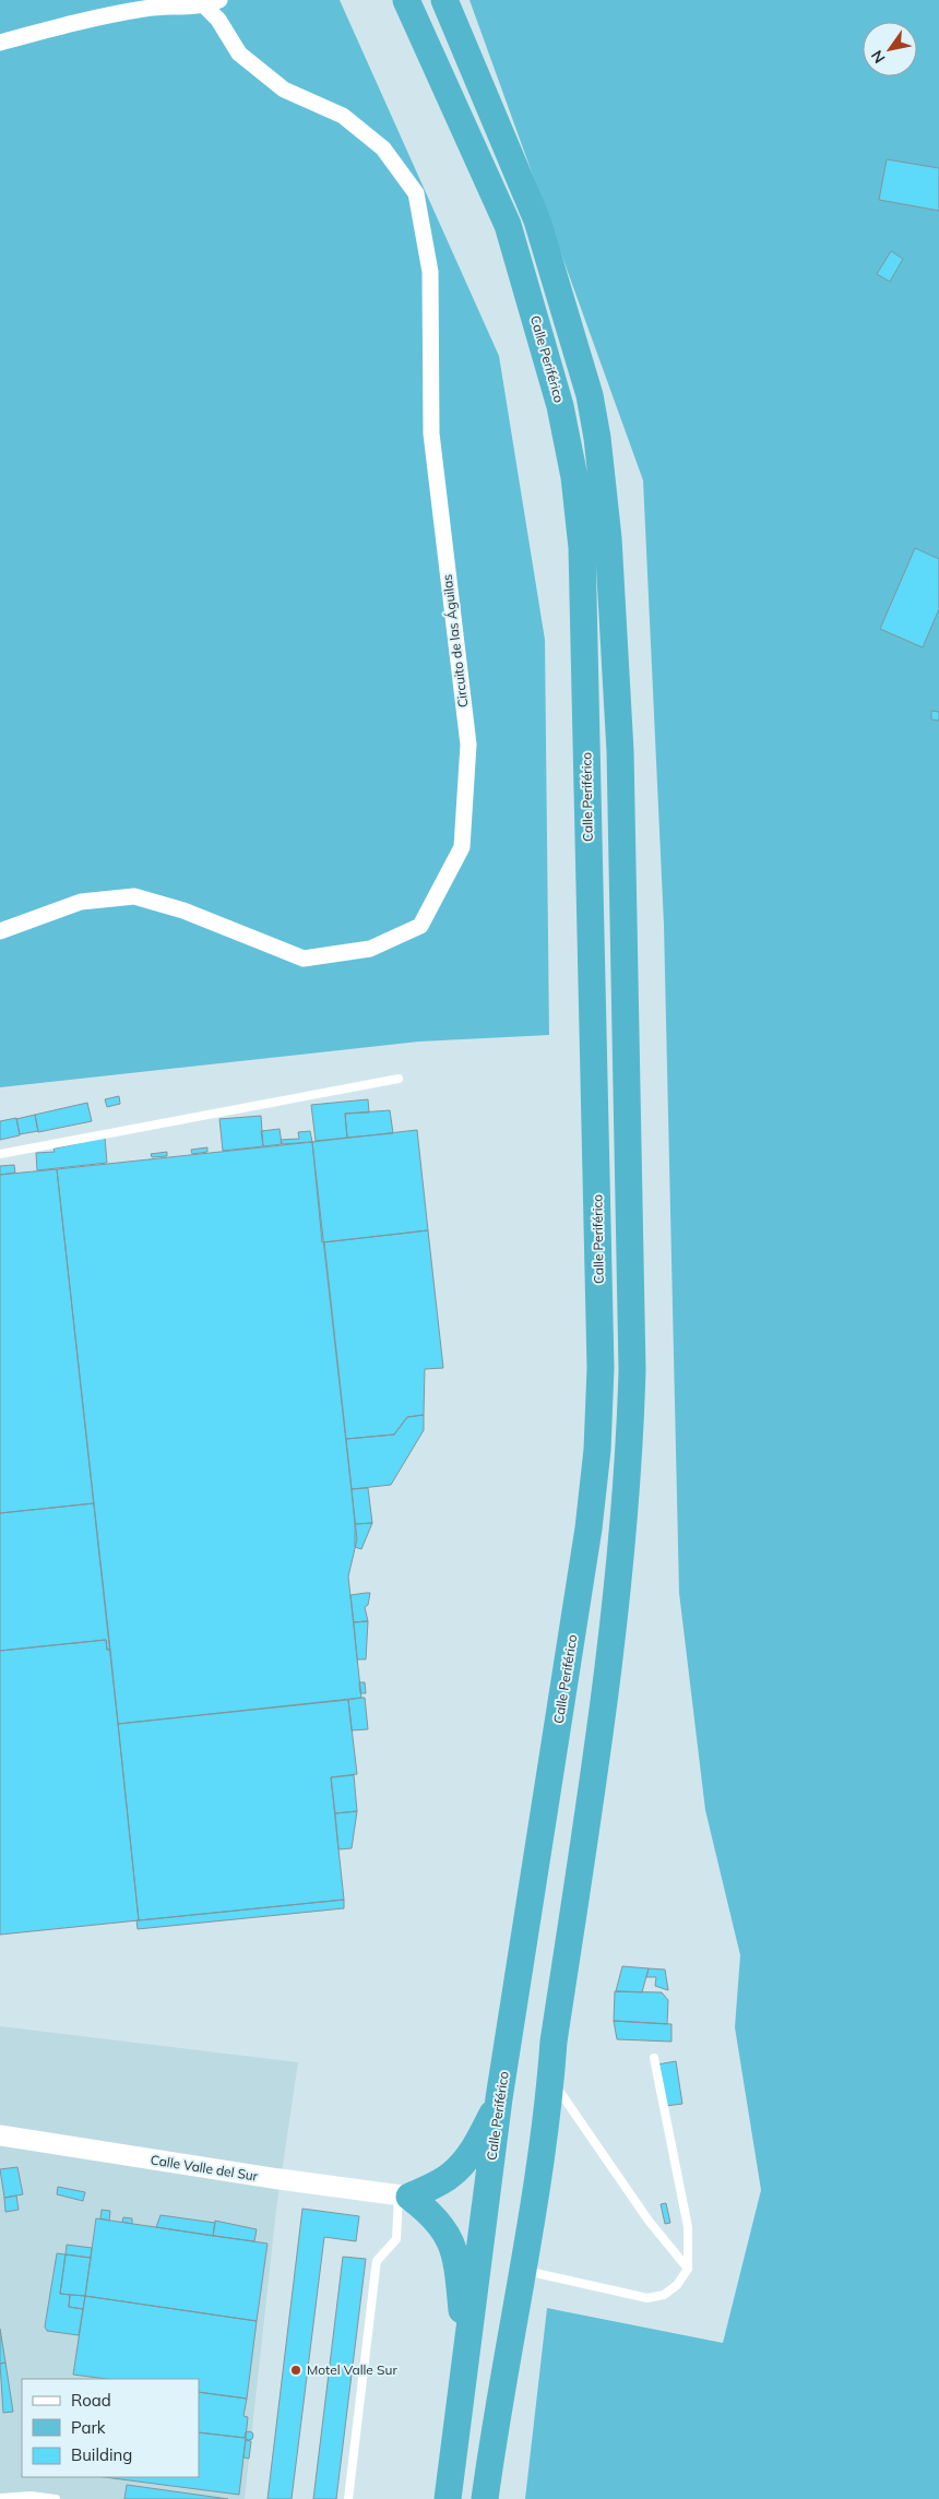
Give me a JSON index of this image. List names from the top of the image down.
{
  "streets": {
    "highway": ["Calle Periférico"],
    "street": ["Circuito de las Águilas", "Calle Valle del Sur"]
  },
  "places": ["Motel Valle Sur"],
  "legend": ["Road", "Park", "Building"],
  "north": "bottom left"
}
